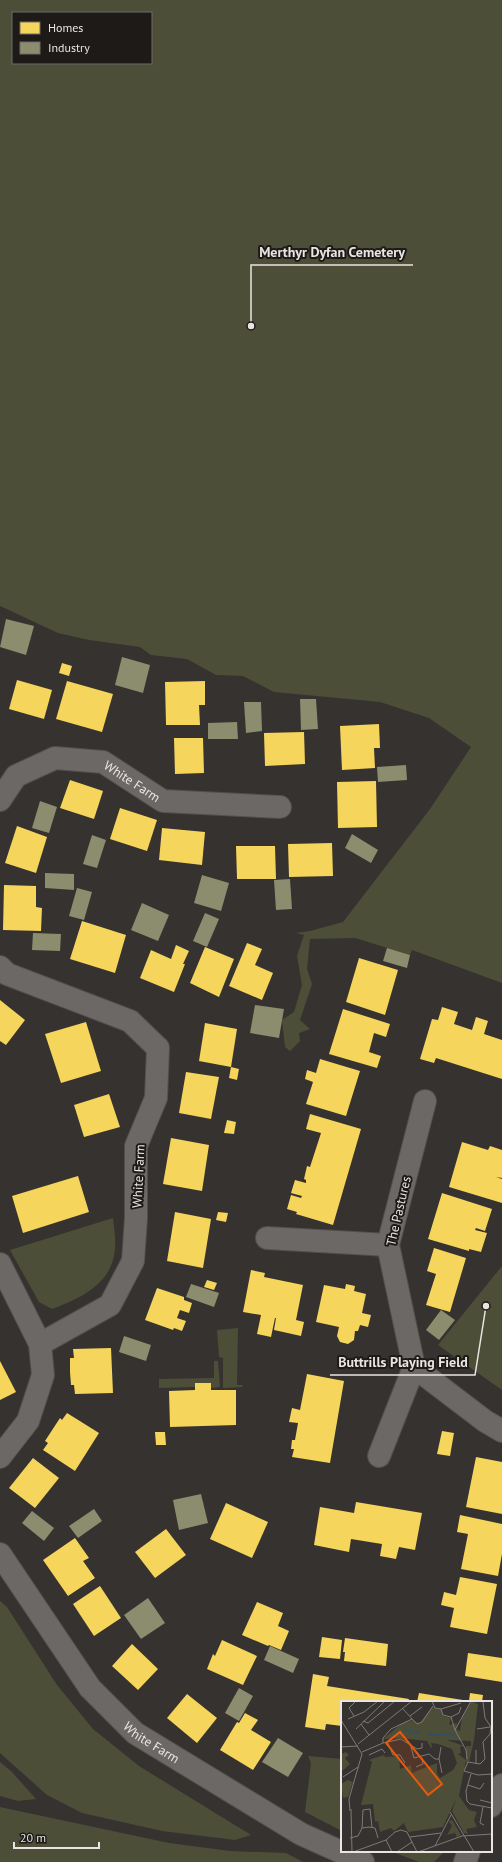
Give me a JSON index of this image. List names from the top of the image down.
{
  "streets": {
    "street": ["White Farm", "The Pastures"]
  },
  "places": ["Merthyr Dyfan Cemetery", "Buttrills Playing Field"],
  "legend": ["Homes", "Industry"],
  "scale_bar": "20 m"
}
